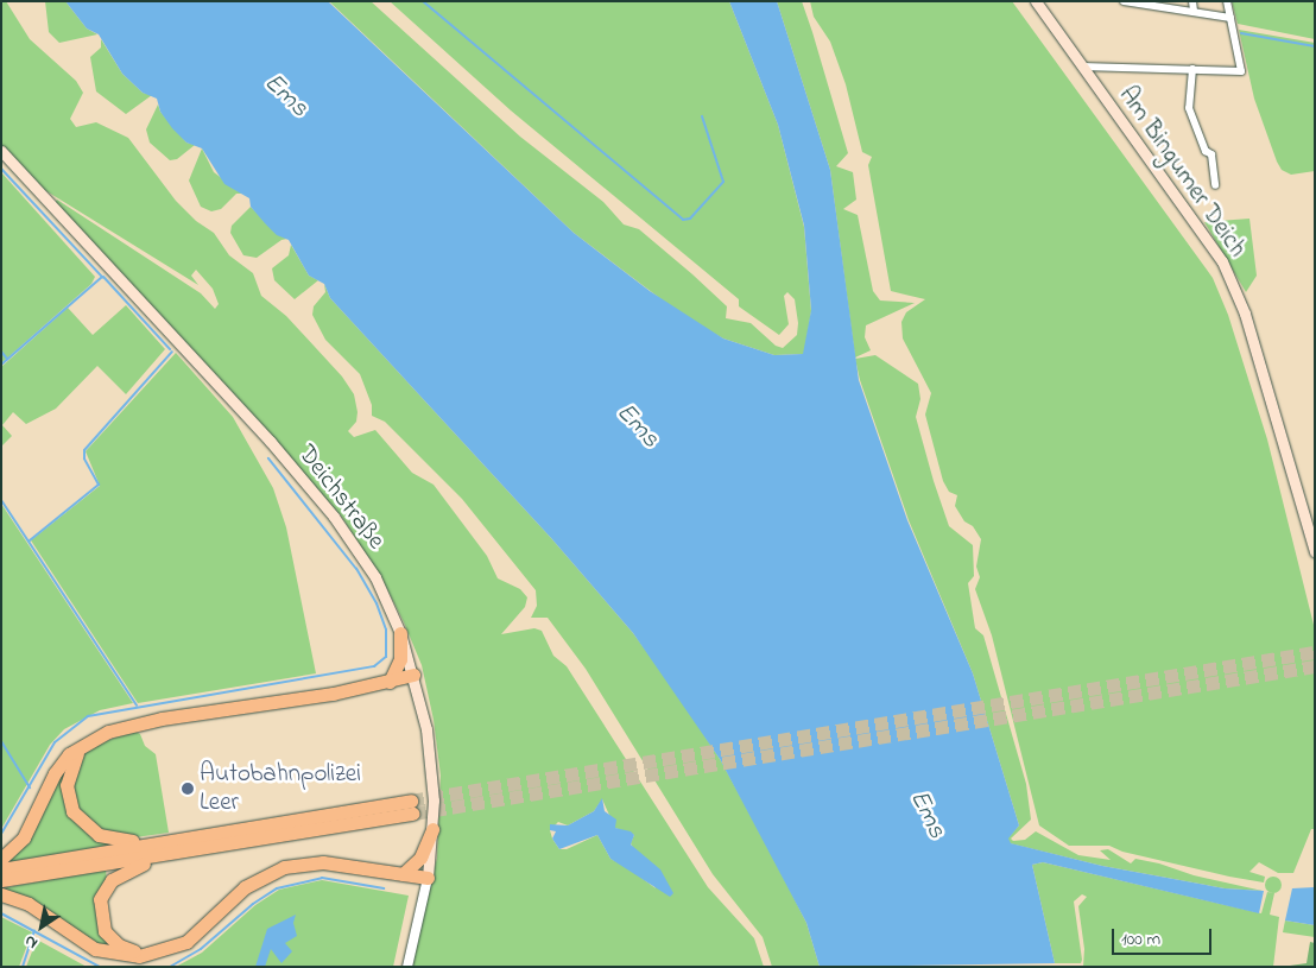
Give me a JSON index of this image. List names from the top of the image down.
{
  "streets": {
    "main road": ["Am Bingumer Deich", "Deichstraße"]
  },
  "water": ["Ems"],
  "places": ["Autobahnpolizei Leer"],
  "scale_bar": "100 m",
  "north": "bottom left"
}
